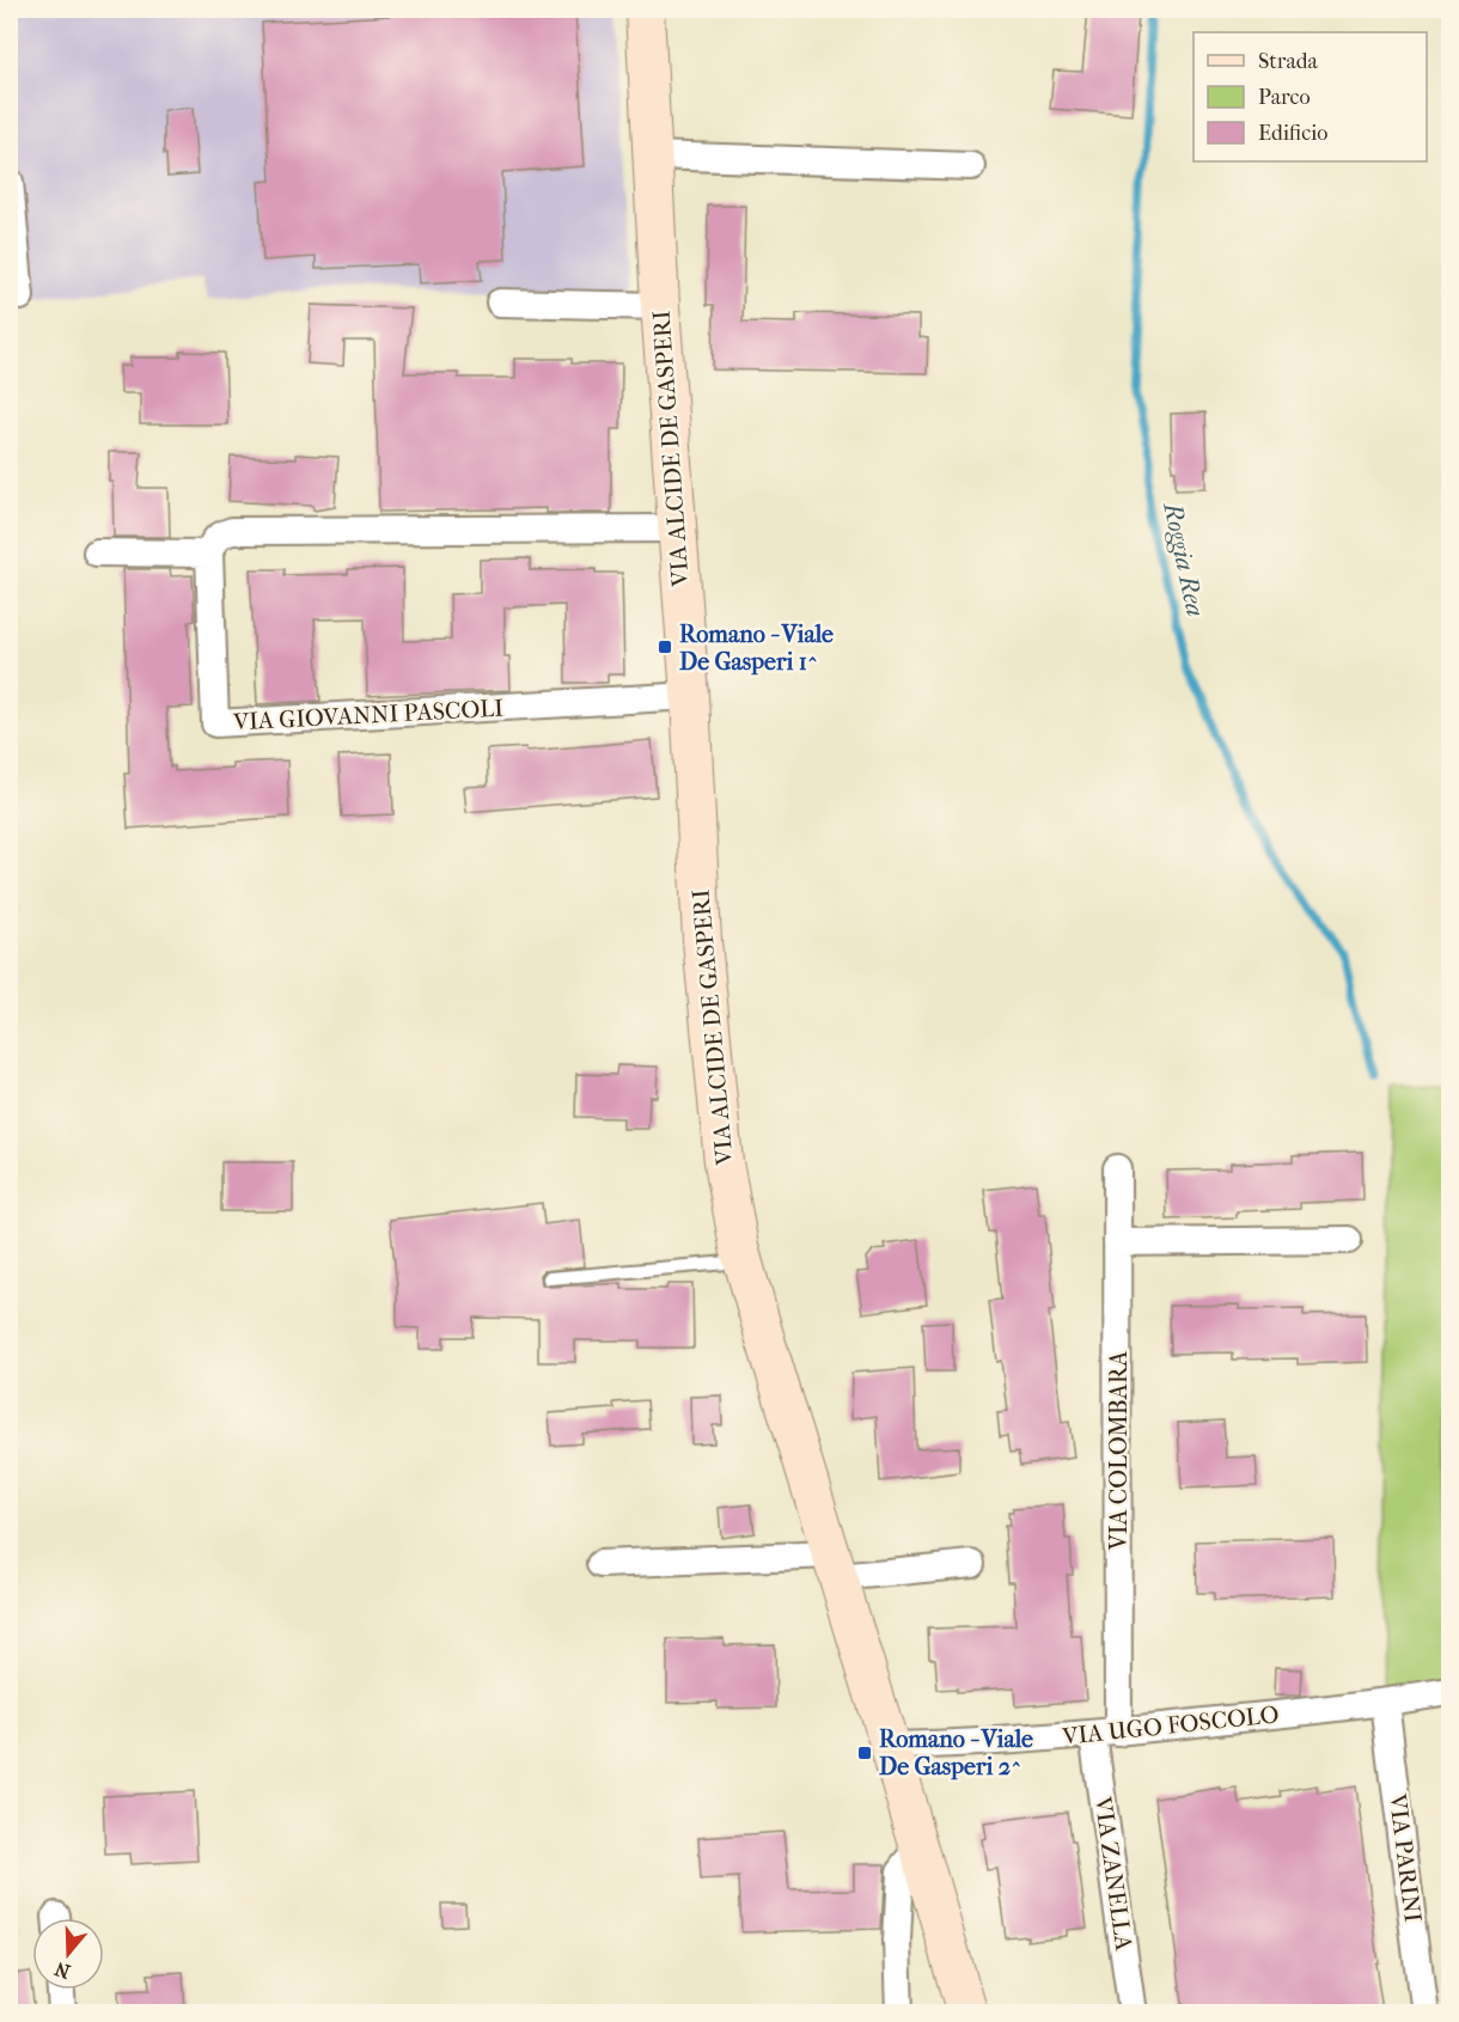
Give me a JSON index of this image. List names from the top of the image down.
{
  "streets": {
    "main road": ["VIA ALCIDE DE GASPERI"],
    "street": [
      "VIA GIOVANNI PASCOLI",
      "VIA COLOMBARA",
      "VIA UGO FOSCOLO",
      "VIA PARINI",
      "VIA ZANELLA"
    ]
  },
  "crossings": [
    ["VIA ALCIDE DE GASPERI", "VIA GIOVANNI PASCOLI"],
    ["VIA ALCIDE DE GASPERI", "VIA UGO FOSCOLO"],
    ["VIA COLOMBARA", "VIA UGO FOSCOLO"],
    ["VIA COLOMBARA", "VIA ZANELLA"],
    ["VIA UGO FOSCOLO", "VIA PARINI"],
    ["VIA UGO FOSCOLO", "VIA ZANELLA"]
  ],
  "water": ["Roggia Rea"],
  "places": {
    "transit": ["Romano - Viale De Gasperi 1^", "Romano - Viale De Gasperi 2^"]
  },
  "legend": ["Strada", "Parco", "Edificio"],
  "north": "bottom"
}
